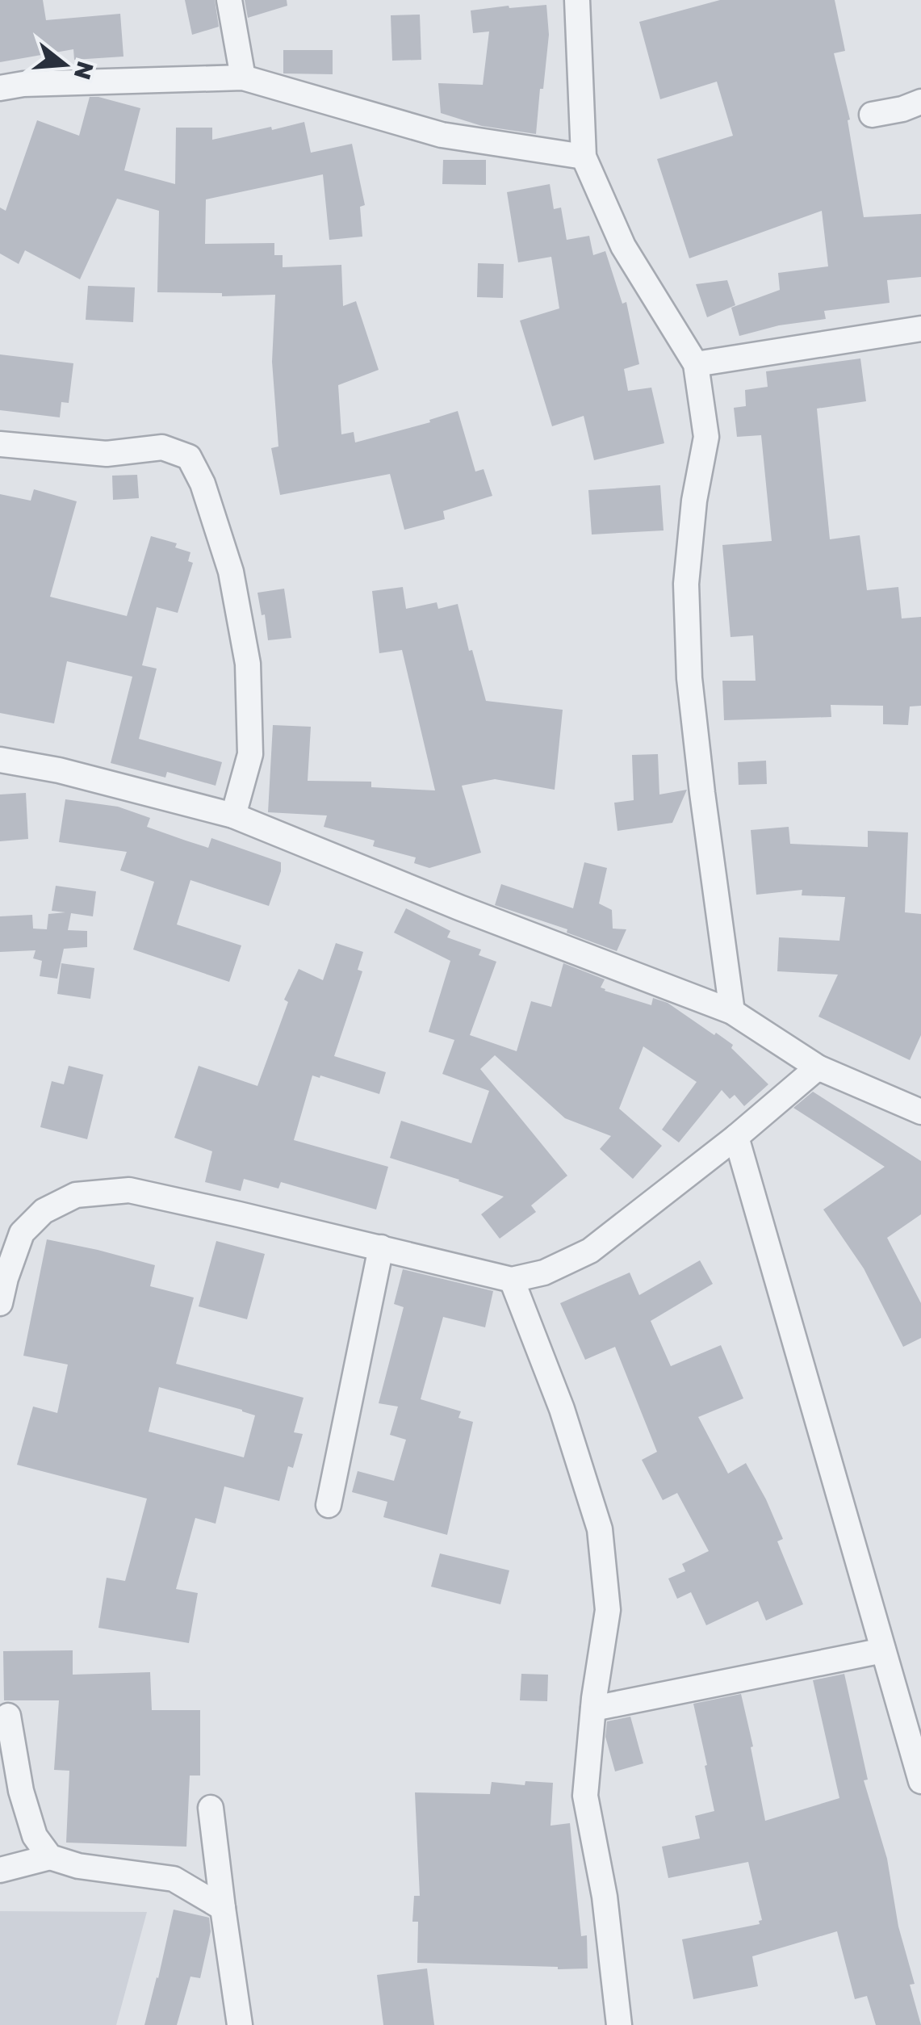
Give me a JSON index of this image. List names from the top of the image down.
{
  "north": "right"
}
